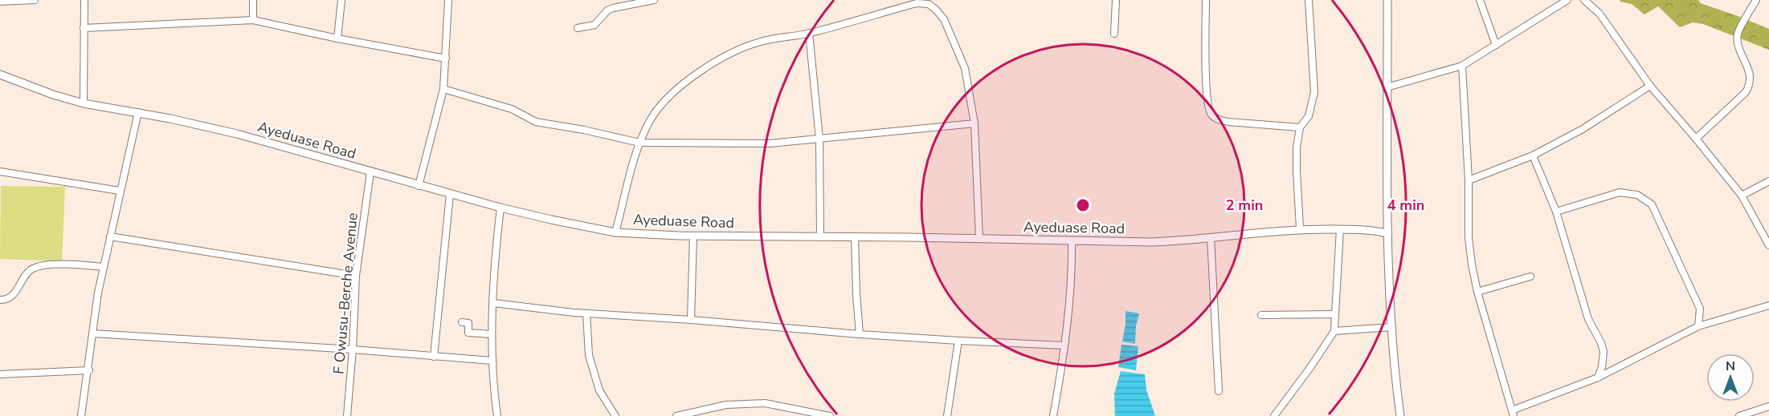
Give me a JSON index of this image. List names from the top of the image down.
{
  "streets": {
    "street": ["Ayeduase Road", "F Owusu-Berche Avenue"]
  },
  "crossings": [
    ["Ayeduase Road", "F Owusu-Berche Avenue"]
  ],
  "north": "top",
  "rings": ["2 min", "4 min"]
}
